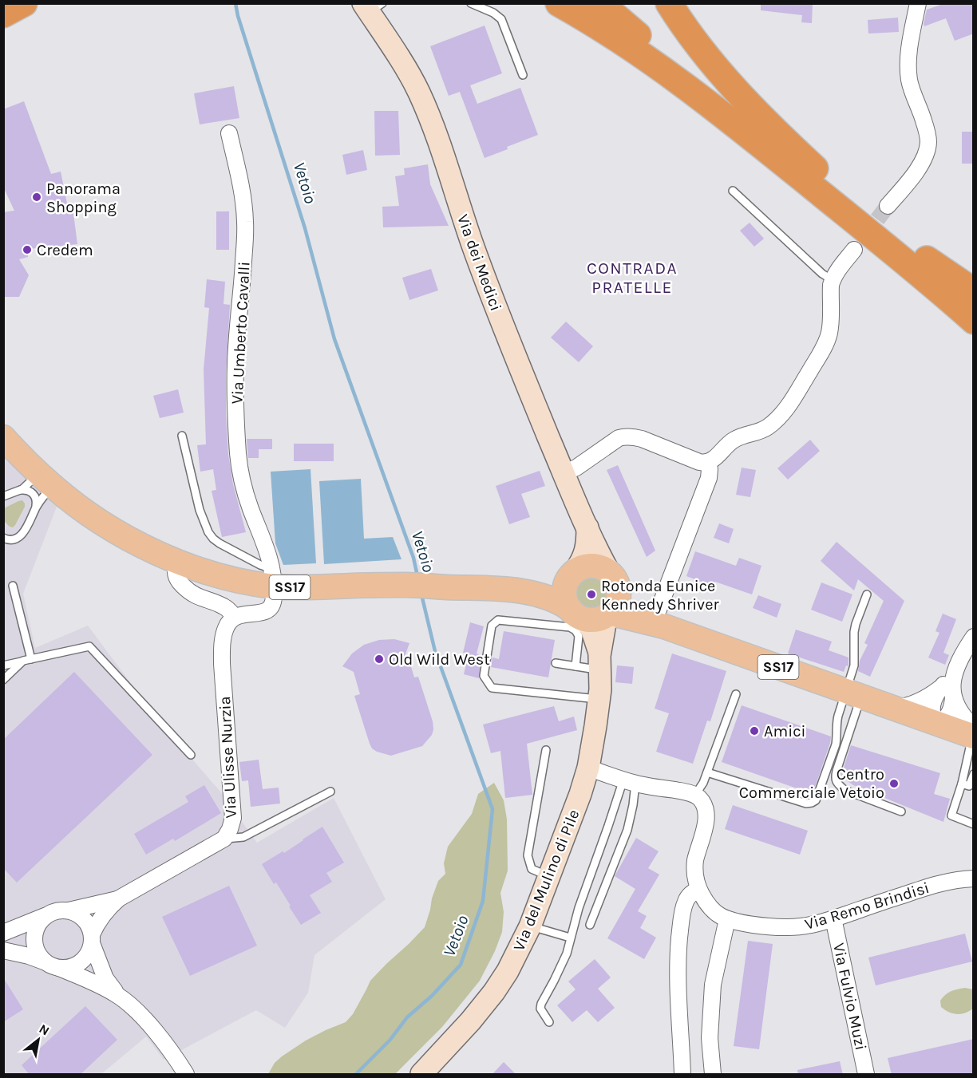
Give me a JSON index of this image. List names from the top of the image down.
{
  "streets": {
    "main road": ["SS17"],
    "street": [
      "Via dei Medici",
      "Via Umberto Cavalli",
      "Via Ulisse Nurzia",
      "Via del Mulino di Pile",
      "Via Remo Brindisi",
      "Via Fulvio Muzi"
    ]
  },
  "crossings": [
    ["Via dei Medici", "SS17"],
    ["Via dei Medici", "Via del Mulino di Pile"],
    ["Via Umberto Cavalli", "SS17"],
    ["SS17", "Via del Mulino di Pile"],
    ["Via Remo Brindisi", "Via Fulvio Muzi"]
  ],
  "districts": ["CONTRADA PRATELLE"],
  "water": ["Vetoio"],
  "places": [
    "Panorama Shopping",
    "Credem",
    "Rotonda Eunice Kennedy Shriver",
    "Old Wild West",
    "Amici",
    "Centro Commerciale Vetoio"
  ],
  "north": "top right"
}
